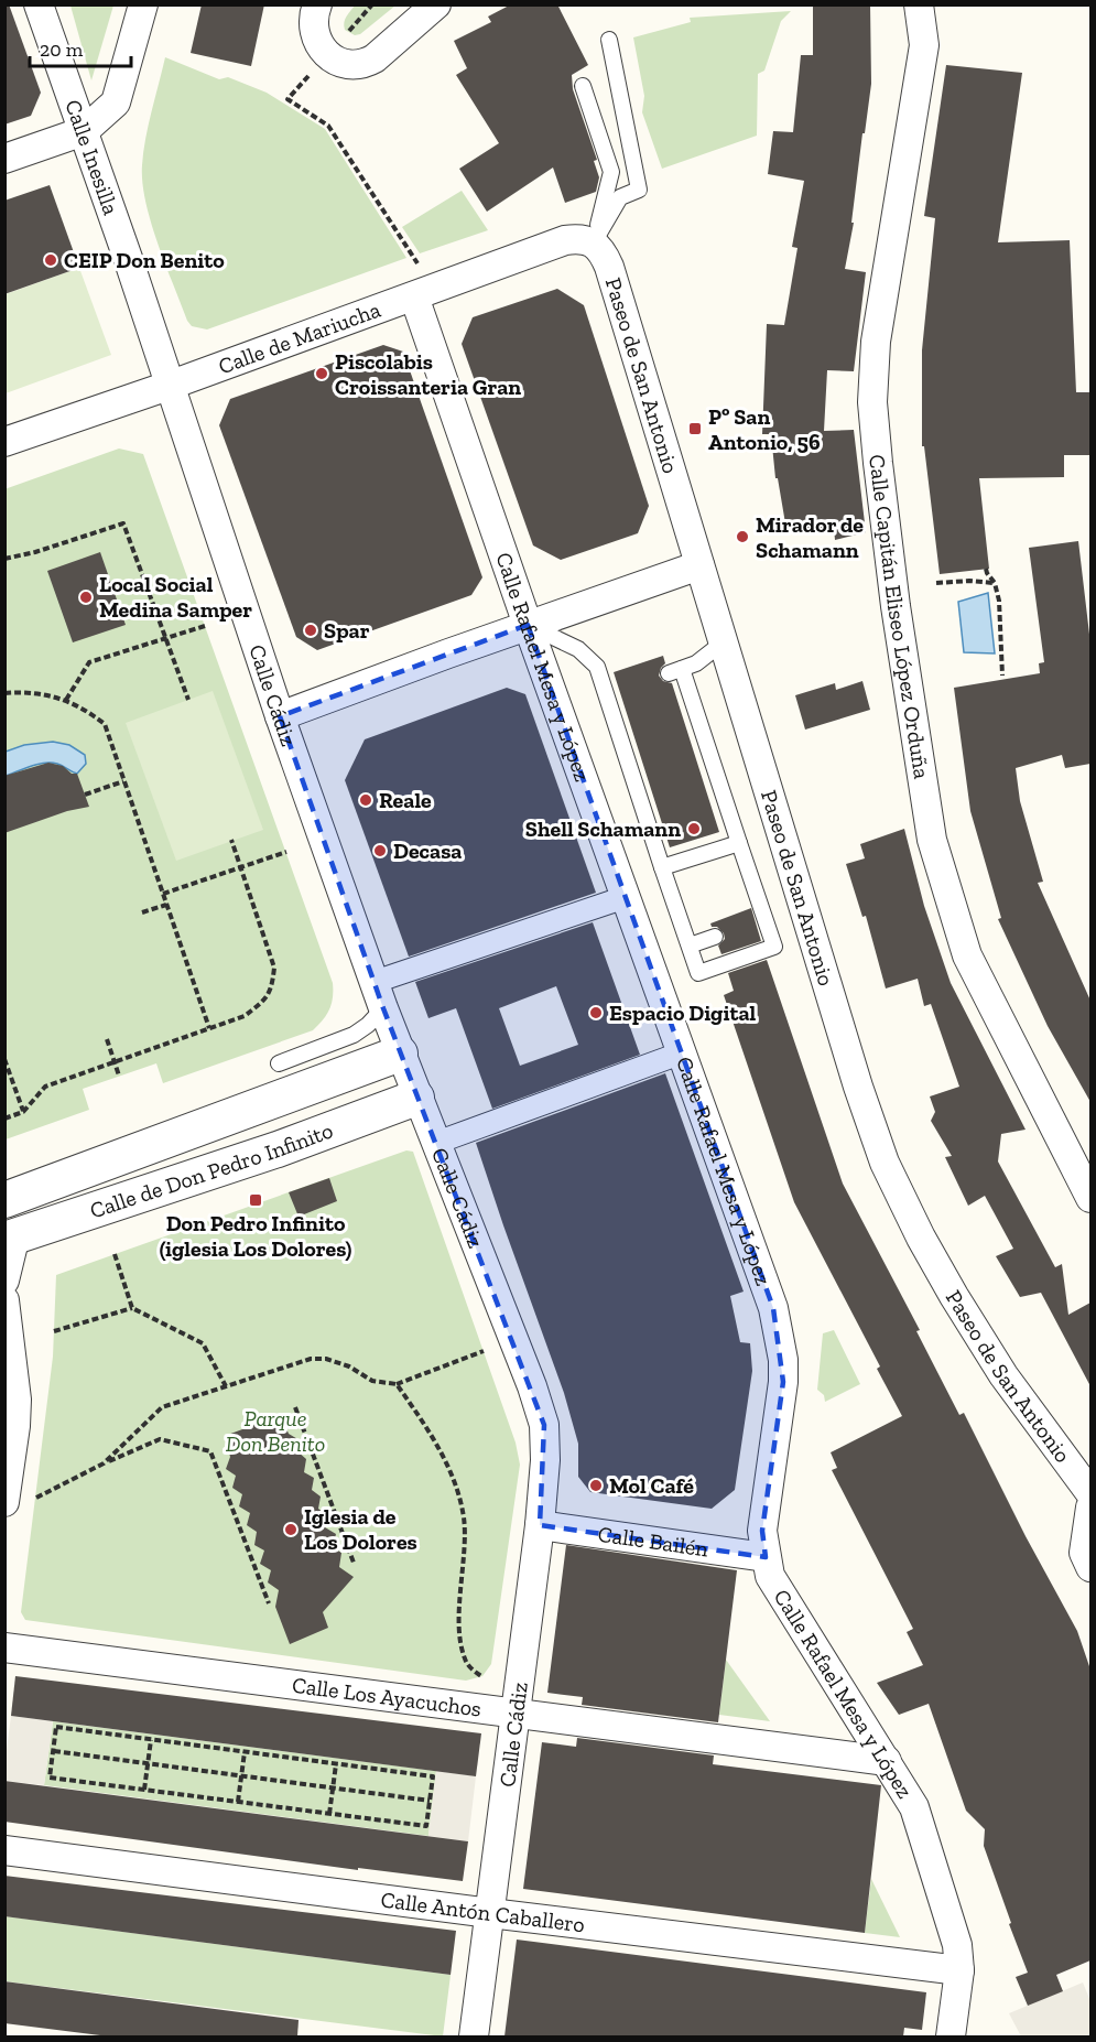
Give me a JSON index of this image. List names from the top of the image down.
{
  "streets": {
    "street": [
      "Calle Inesilla",
      "Calle de Mariucha",
      "Paseo de San Antonio",
      "Calle Capitán Eliseo López Orduña",
      "Calle Rafael Mesa y López",
      "Calle Cádiz",
      "Calle de Don Pedro Infinito",
      "Calle Bailén",
      "Calle Los Ayacuchos",
      "Calle Antón Caballero"
    ]
  },
  "crossings": [
    ["Calle Inesilla", "Calle de Mariucha"],
    ["Calle Inesilla", "Calle Cádiz"],
    ["Calle de Mariucha", "Paseo de San Antonio"],
    ["Calle de Mariucha", "Calle Rafael Mesa y López"],
    ["Calle de Mariucha", "Calle Cádiz"],
    ["Calle Rafael Mesa y López", "Calle Bailén"],
    ["Calle Rafael Mesa y López", "Calle Los Ayacuchos"],
    ["Calle Rafael Mesa y López", "Calle Antón Caballero"],
    ["Calle Cádiz", "Calle de Don Pedro Infinito"],
    ["Calle Cádiz", "Calle Bailén"],
    ["Calle Cádiz", "Calle Los Ayacuchos"],
    ["Calle Cádiz", "Calle Antón Caballero"]
  ],
  "parks": ["Parque Don Benito"],
  "places": {
    "other": [
      "CEIP Don Benito",
      "Piscolabis Croissanteria Gran",
      "Mirador de Schamann",
      "Local Social Medina Samper",
      "Spar",
      "Reale",
      "Shell Schamann",
      "Decasa",
      "Espacio Digital",
      "Mol Café",
      "Iglesia de Los Dolores"
    ],
    "transit": ["Pº San Antonio, 56", "Don Pedro Infinito (iglesia Los Dolores)"]
  },
  "scale_bar": "20 m"
}
